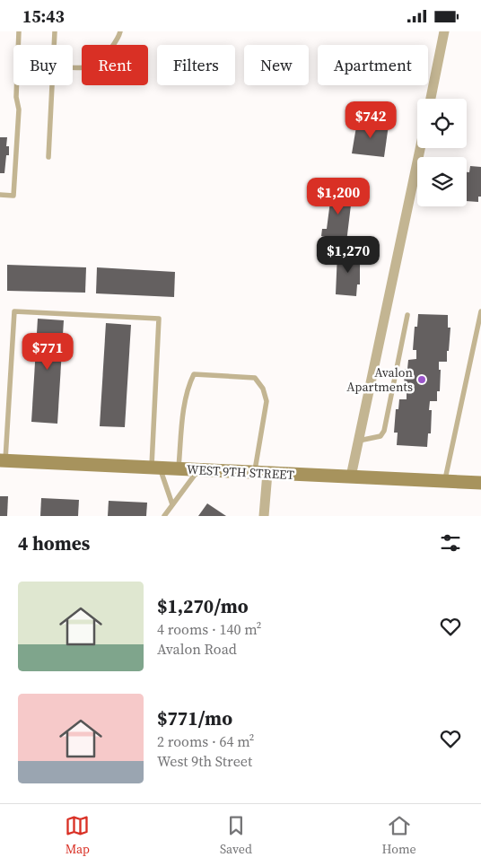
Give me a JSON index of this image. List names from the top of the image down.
{
  "streets": {
    "main road": ["WEST 9TH STREET"]
  },
  "places": ["Avalon Apartments"],
  "page": {
    "status": "15:43",
    "chip": [
      "Buy",
      "Rent",
      "Filters",
      "New",
      "Apartment"
    ],
    "price": [
      "$742",
      "$1,200",
      "$1,270",
      "$771"
    ],
    "heading": "4 homes",
    "list": [
      {
        "name": "$1,270/mo",
        "note": "4 rooms · 140 m² · Avalon Road"
      },
      {
        "name": "$771/mo",
        "note": "2 rooms · 64 m² · West 9th Street"
      }
    ],
    "tabs": ["Map", "Saved", "Home"]
  }
}
